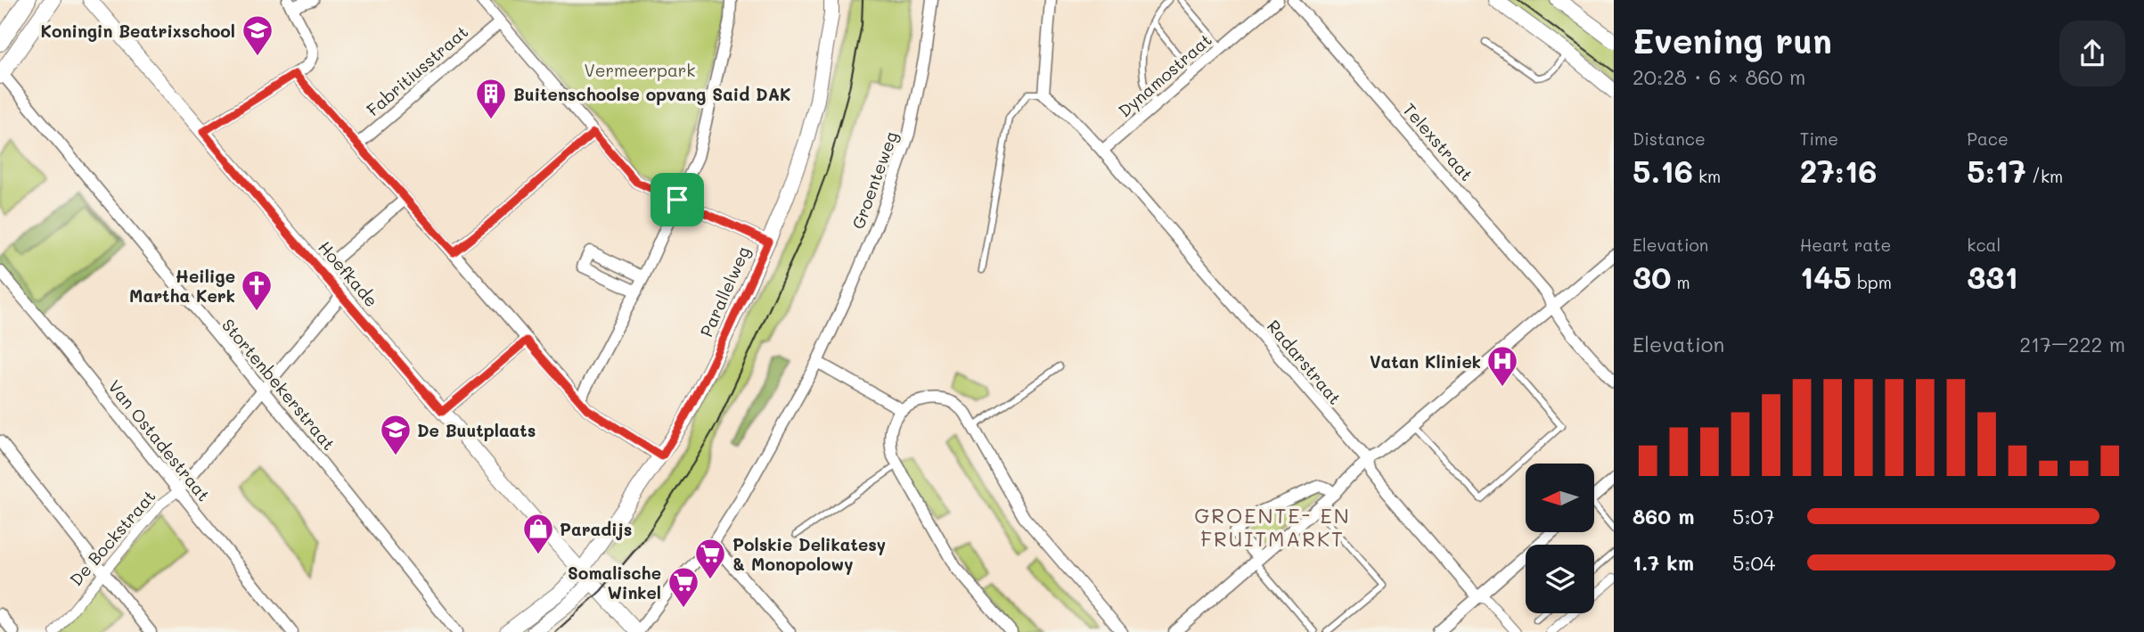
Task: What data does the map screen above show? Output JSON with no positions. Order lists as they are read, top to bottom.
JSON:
{
  "streets": {
    "street": [
      "Fabritiusstraat",
      "Dynamostraat",
      "Telexstraat",
      "Groenteweg",
      "Hoefkade",
      "Parallelweg",
      "Radarstraat",
      "Stortenbekerstraat",
      "Van Ostadestraat",
      "De Bockstraat"
    ]
  },
  "crossings": [
    ["Dynamostraat", "Radarstraat"],
    ["Groenteweg", "Hoefkade"],
    ["Hoefkade", "Parallelweg"],
    ["Hoefkade", "De Bockstraat"],
    ["Stortenbekerstraat", "De Bockstraat"],
    ["Van Ostadestraat", "De Bockstraat"]
  ],
  "districts": ["GROENTE- EN FRUITMARKT"],
  "parks": ["Vermeerpark"],
  "places": {
    "school or university": ["Koningin Beatrixschool", "De Buutplaats"],
    "building": ["Buitenschoolse opvang Said DAK"],
    "church": ["Heilige Martha Kerk"],
    "hospital": ["Vatan Kliniek"],
    "shop": ["Paradijs"],
    "supermarket": ["Polskie Delikatesy & Monopolowy", "Somalische Winkel"]
  },
  "north": "left",
  "page": {
    "heading": ["Evening run", "20:28 · 6 × 860 m"],
    "stats": [
      ["Distance", "5.16 km"],
      ["Time", "27:16"],
      ["Pace", "5:17 /km"],
      ["Elevation", "30 m"],
      ["Heart rate", "145 bpm"],
      ["kcal", "331"]
    ],
    "chart": ["Elevation", "217–222 m"],
    "list": [
      {
        "name": "860 m",
        "note": "5:07"
      },
      {
        "name": "1.7 km",
        "note": "5:04"
      }
    ]
  }
}
